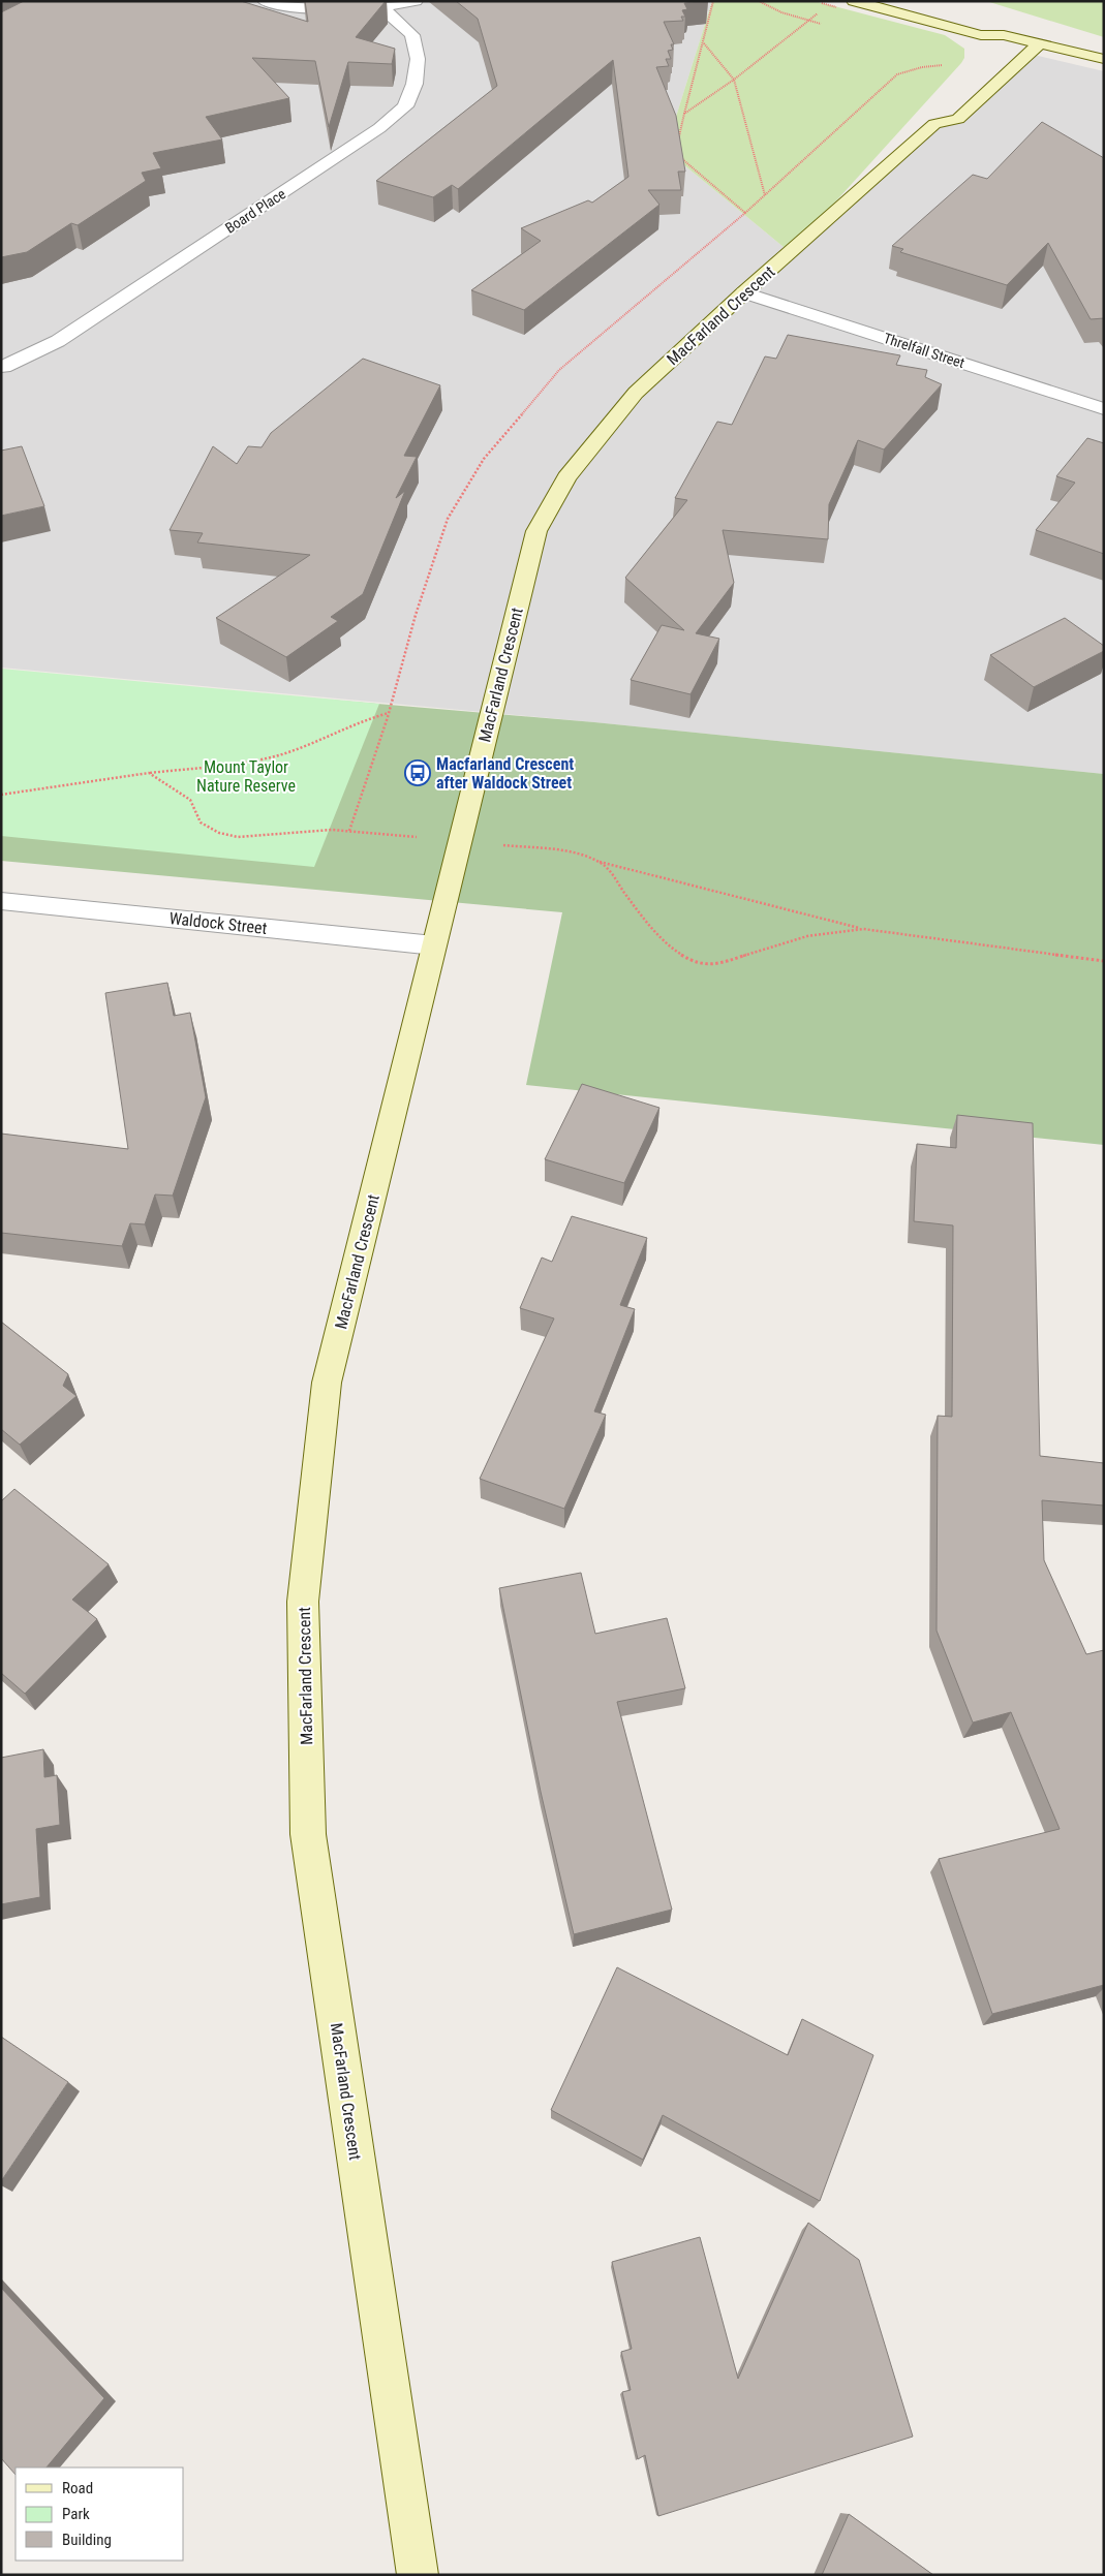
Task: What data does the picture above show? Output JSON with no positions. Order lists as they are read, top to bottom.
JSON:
{
  "streets": {
    "street": [
      "Board Place",
      "MacFarland Crescent",
      "Threlfall Street",
      "Waldock Street"
    ]
  },
  "crossings": [
    ["MacFarland Crescent", "Threlfall Street"],
    ["MacFarland Crescent", "Waldock Street"]
  ],
  "parks": ["Mount Taylor Nature Reserve"],
  "places": {
    "bus stop": ["Macfarland Crescent after Waldock Street"]
  },
  "legend": ["Road", "Park", "Building"]
}
